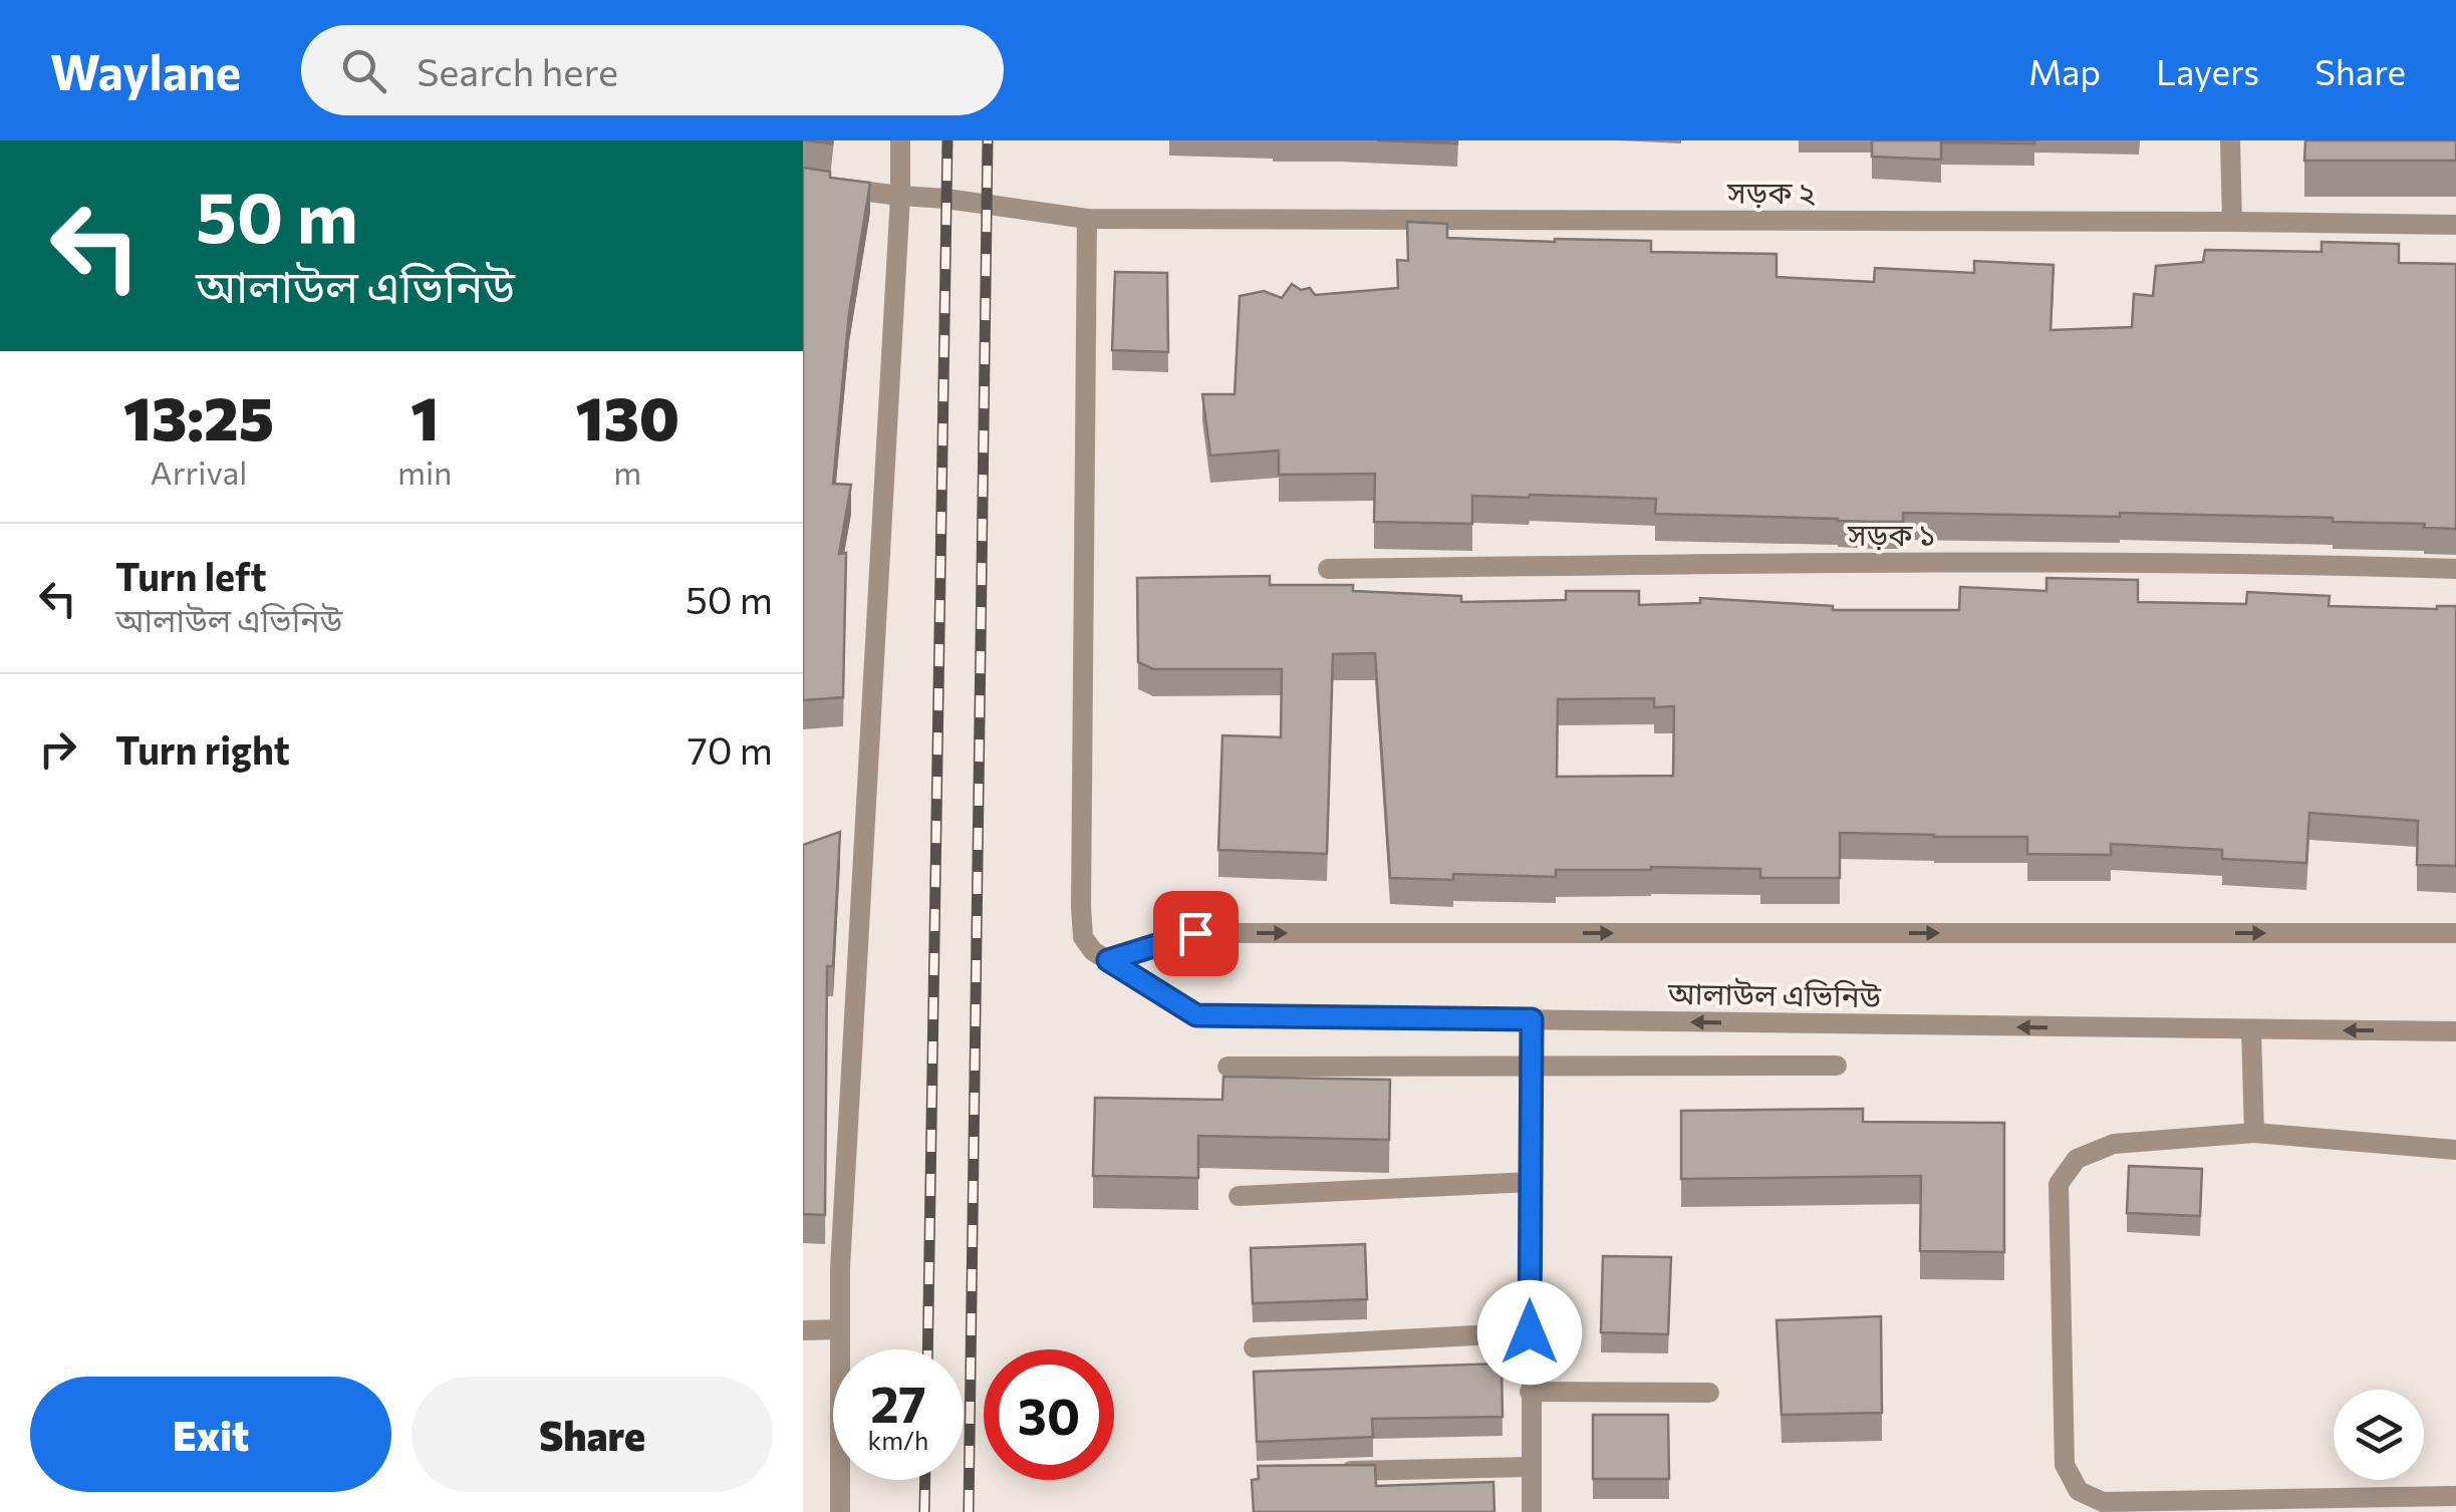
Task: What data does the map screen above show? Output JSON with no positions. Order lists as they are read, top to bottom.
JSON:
{
  "streets": {
    "street": ["সড়ক ২", "সড়ক ১", "আলাউল এভিনিউ"]
  },
  "page": {
    "header": "Waylane",
    "search": "Search here",
    "nav": ["Map", "Layers", "Share"],
    "turn": ["50 m", "আলাউল এভিনিউ"],
    "eta": [
      "13:25",
      "Arrival",
      "1",
      "min",
      "130",
      "m"
    ],
    "list": [
      {
        "name": "Turn left",
        "note": "আলাউল এভিনিউ",
        "value": "50 m"
      },
      {
        "name": "Turn right",
        "value": "70 m"
      }
    ],
    "speed": "27 km/h",
    "limit": "30",
    "buttons": ["Exit", "Share"]
  }
}
